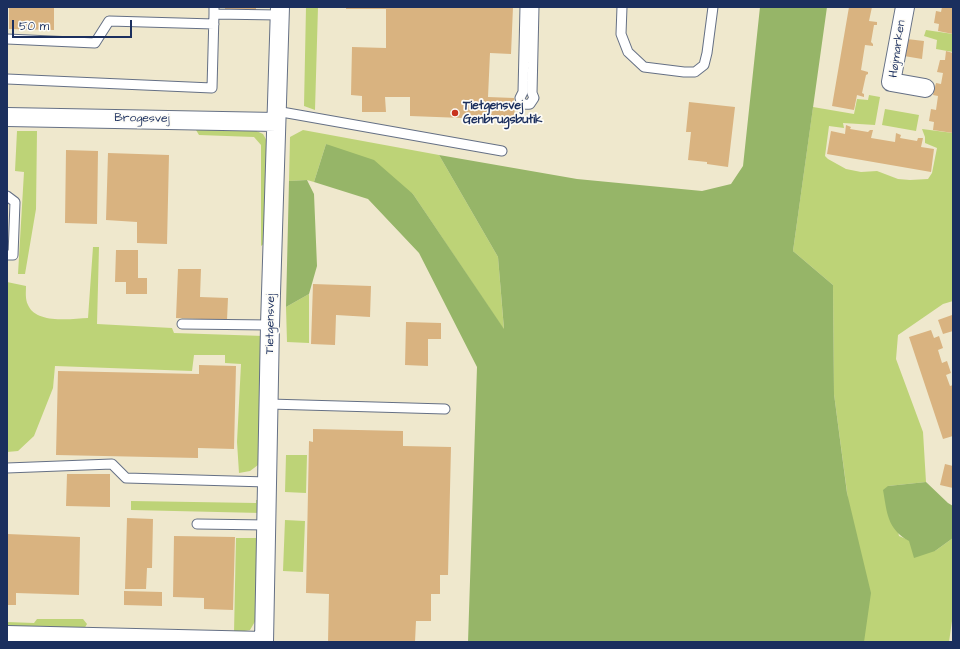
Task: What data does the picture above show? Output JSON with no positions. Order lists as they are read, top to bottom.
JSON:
{
  "streets": {
    "street": ["Højmarken", "Brogesvej", "Tietgensvej"]
  },
  "crossings": [
    ["Brogesvej", "Tietgensvej"]
  ],
  "places": ["Tietgensvej Genbrugsbutik"],
  "scale_bar": "50 m"
}
